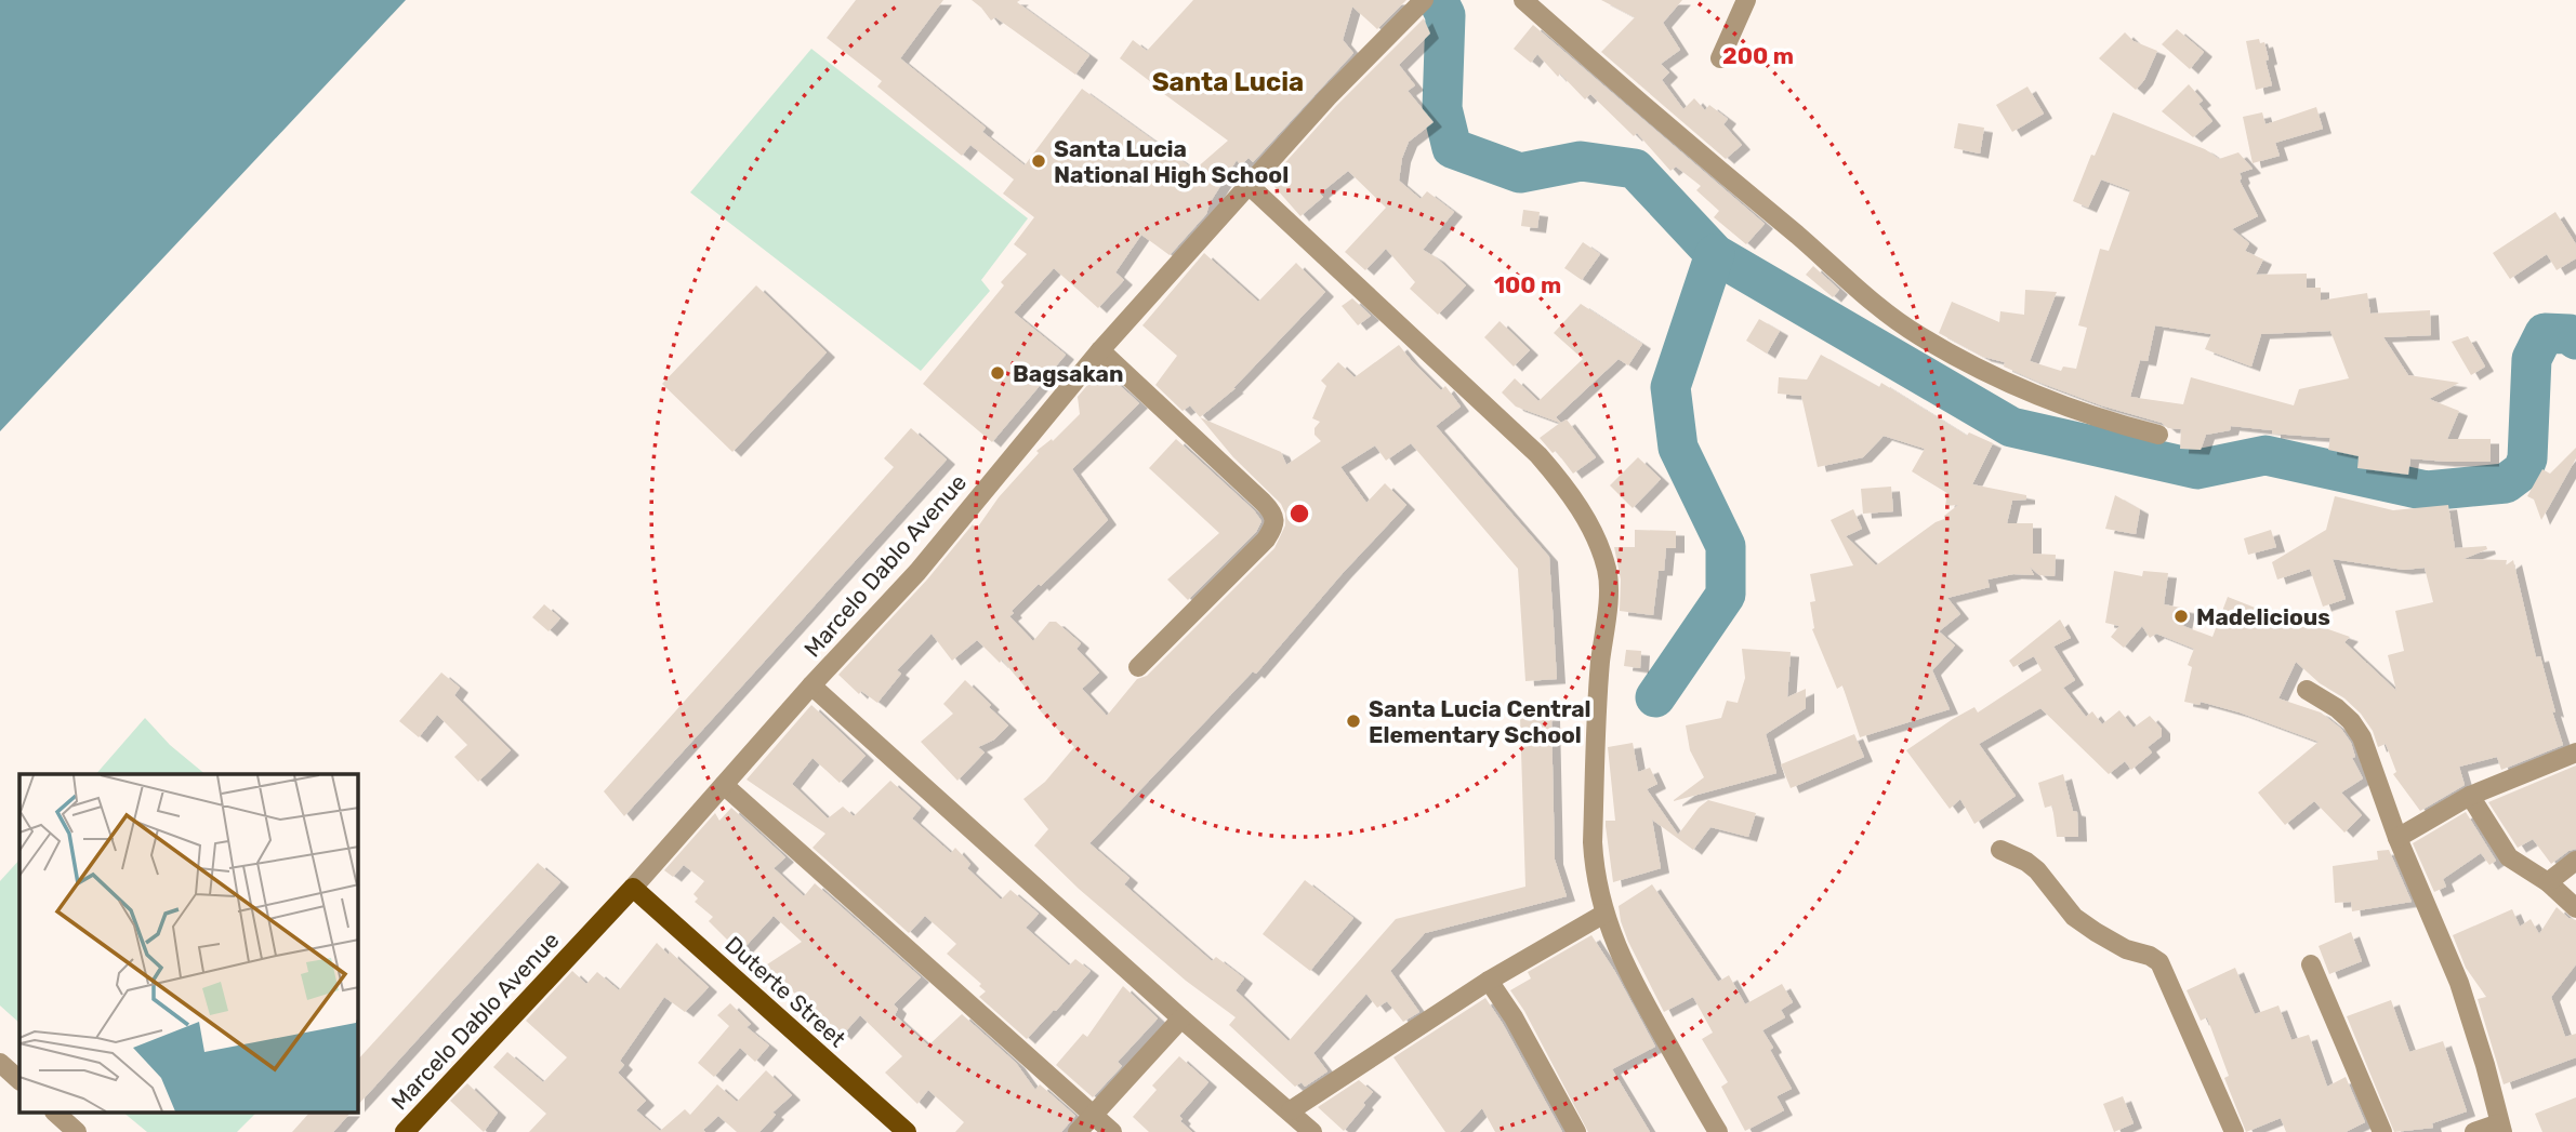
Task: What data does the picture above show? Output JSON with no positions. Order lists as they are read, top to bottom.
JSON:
{
  "streets": {
    "main road": ["Marcelo Dablo Avenue", "Duterte Street"]
  },
  "crossings": [
    ["Marcelo Dablo Avenue", "Duterte Street"]
  ],
  "districts": ["Santa Lucia"],
  "places": [
    "Santa Lucia National High School",
    "Bagsakan",
    "Madelicious",
    "Santa Lucia Central Elementary School"
  ],
  "rings": ["200 m", "100 m"]
}
